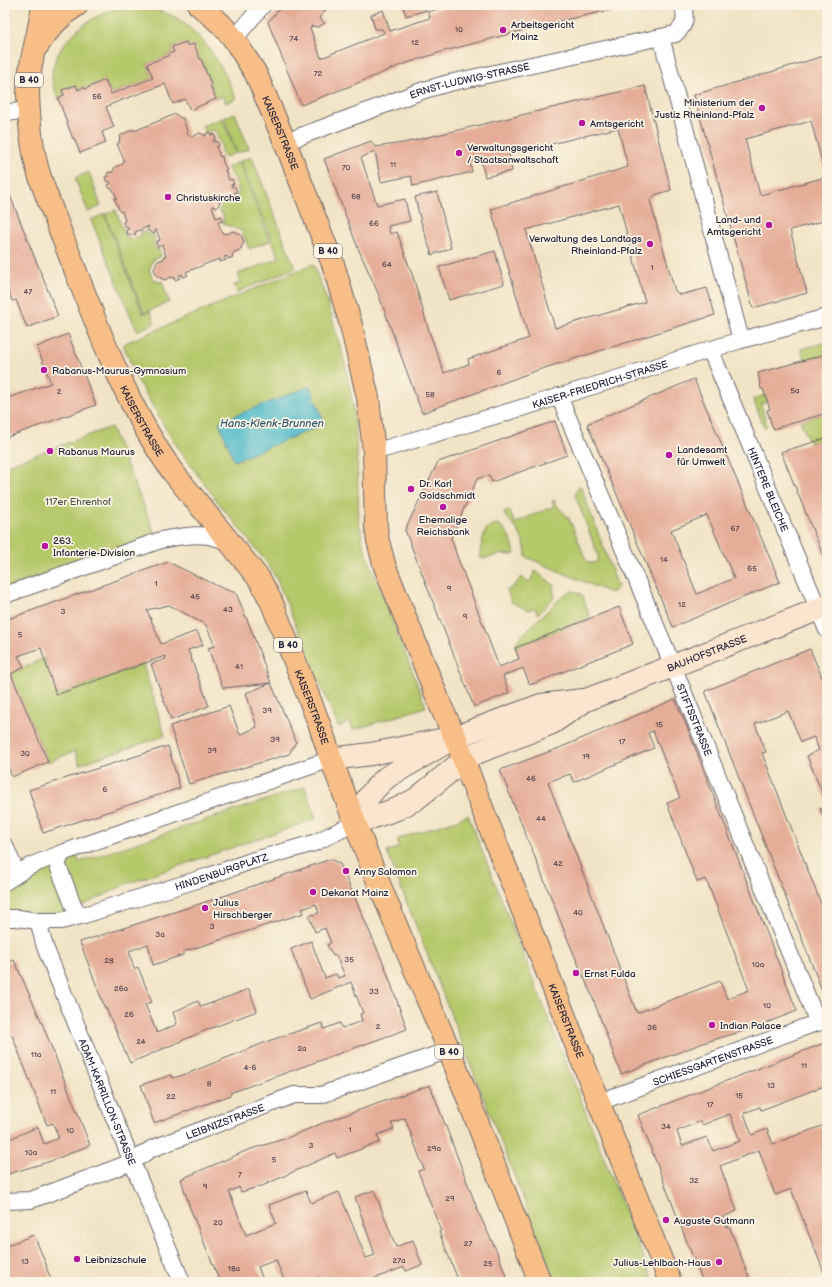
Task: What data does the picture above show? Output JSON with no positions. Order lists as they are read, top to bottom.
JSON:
{
  "streets": {
    "main road": ["B 40", "KAISERSTRASSE"],
    "street": [
      "ERNST-LUDWIG-STRASSE",
      "KAISER-FRIEDRICH-STRASSE",
      "HINTERE BLEICHE",
      "BAUHOFSTRASSE",
      "STIFTSSTRASSE",
      "HINDENBURGPLATZ",
      "SCHIESSGARTENSTRASSE",
      "ADAM-KARRILLON-STRASSE",
      "LEIBNIZSTRASSE"
    ]
  },
  "crossings": [
    ["ERNST-LUDWIG-STRASSE", "KAISERSTRASSE"],
    ["KAISERSTRASSE", "KAISER-FRIEDRICH-STRASSE"],
    ["KAISERSTRASSE", "BAUHOFSTRASSE"],
    ["KAISERSTRASSE", "HINDENBURGPLATZ"],
    ["KAISERSTRASSE", "SCHIESSGARTENSTRASSE"],
    ["KAISERSTRASSE", "LEIBNIZSTRASSE"],
    ["KAISER-FRIEDRICH-STRASSE", "HINTERE BLEICHE"],
    ["KAISER-FRIEDRICH-STRASSE", "STIFTSSTRASSE"],
    ["HINTERE BLEICHE", "BAUHOFSTRASSE"],
    ["BAUHOFSTRASSE", "STIFTSSTRASSE"],
    ["STIFTSSTRASSE", "SCHIESSGARTENSTRASSE"],
    ["HINDENBURGPLATZ", "ADAM-KARRILLON-STRASSE"],
    ["ADAM-KARRILLON-STRASSE", "LEIBNIZSTRASSE"]
  ],
  "water": ["Hans-Klenk-Brunnen"],
  "parks": ["117er Ehrenhof"],
  "places": [
    "Arbeitsgericht Mainz",
    "Ministerium der Justiz Rheinland-Pfalz",
    "Amtsgericht",
    "Verwaltungsgericht / Staatsanwaltschaft",
    "Christuskirche",
    "Land- und Amtsgericht",
    "Verwaltung des Landtags Rheinland-Pfalz",
    "Rabanus-Maurus-Gymnasium",
    "Rabanus Maurus",
    "Landesamt für Umwelt",
    "Dr. Karl Goldschmidt",
    "Ehemalige Reichsbank",
    "263. Infanterie-Division",
    "Anny Salomon",
    "Dekanat Mainz",
    "Julius Hirschberger",
    "Ernst Fulda",
    "Indian Palace",
    "Auguste Gutmann",
    "Leibnizschule",
    "Julius-Lehlbach-Haus"
  ],
  "house_numbers": [
    "10",
    "74",
    "12",
    "72",
    "56",
    "11",
    "70",
    "68",
    "66",
    "64",
    "1",
    "47",
    "6",
    "5a",
    "2",
    "58",
    "67",
    "14",
    "65",
    "1",
    "9",
    "45",
    "12",
    "43",
    "3",
    "9",
    "5",
    "41",
    "39",
    "15",
    "39",
    "17",
    "39",
    "30",
    "19",
    "46",
    "6",
    "44",
    "42",
    "40",
    "3",
    "3a",
    "35",
    "28",
    "10a",
    "26a",
    "33",
    "10",
    "26",
    "2",
    "36",
    "24",
    "2a",
    "11a",
    "11",
    "4-6",
    "8",
    "13",
    "11",
    "15",
    "22",
    "17",
    "34",
    "1",
    "10",
    "3",
    "29a",
    "10a",
    "5",
    "7",
    "32",
    "9",
    "29",
    "20",
    "27",
    "27a",
    "13",
    "25",
    "18a"
  ]
}
